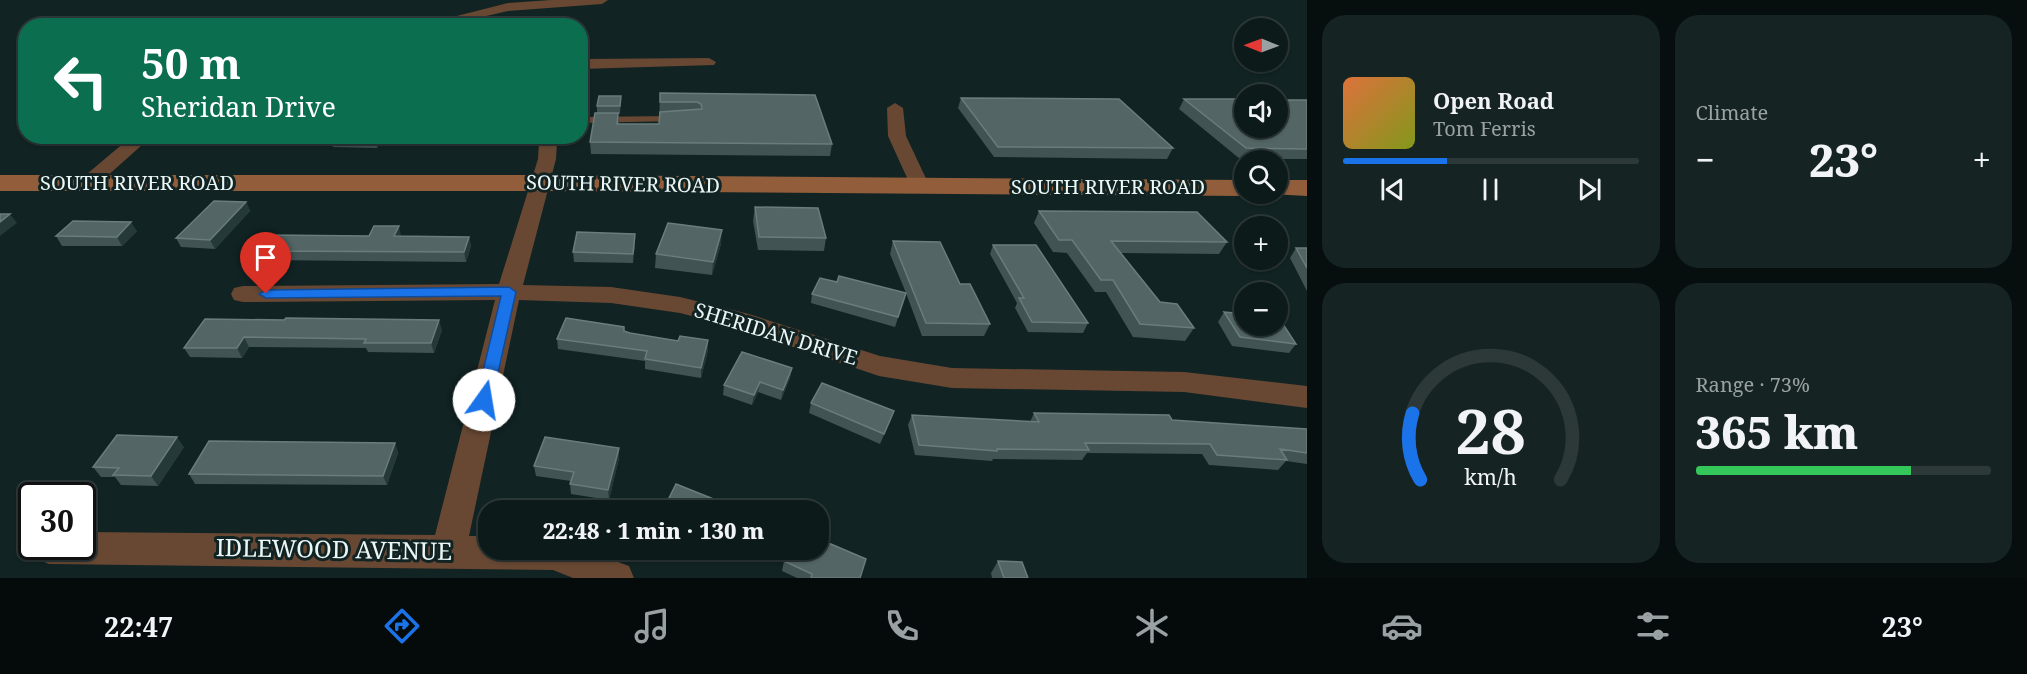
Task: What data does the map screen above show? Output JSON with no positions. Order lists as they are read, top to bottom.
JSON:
{
  "streets": {
    "street": ["SOUTH RIVER ROAD", "SHERIDAN DRIVE", "IDLEWOOD AVENUE"]
  },
  "north": "left",
  "page": {
    "tile": [
      "Climate",
      ["Range · 73%", "365 km"]
    ],
    "map_buttons": ["+", "−"],
    "turn": ["50 m", "Sheridan Drive"],
    "song": ["Open Road", "Tom Ferris"],
    "heat": ["−", "23°", "+"],
    "limit": "30",
    "trip": "22:48 · 1 min · 130 m",
    "tabs": ["22:47", "23°"],
    "gauge": ["28", "km/h"]
  }
}
